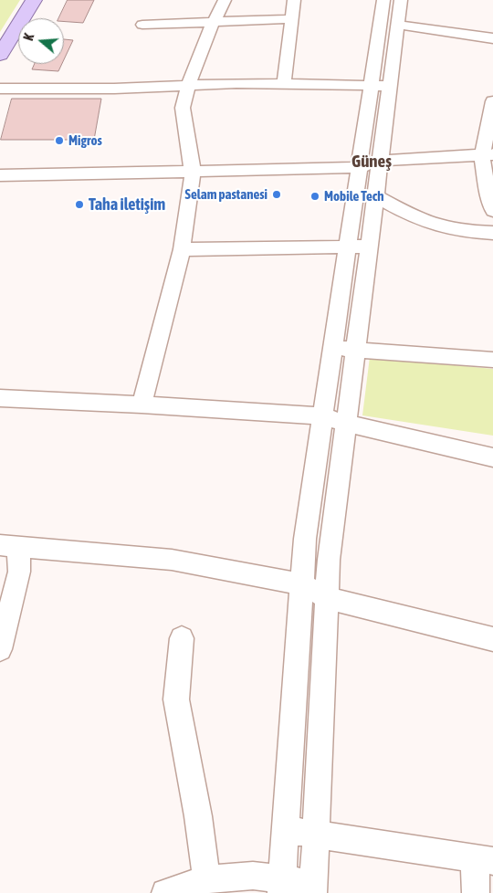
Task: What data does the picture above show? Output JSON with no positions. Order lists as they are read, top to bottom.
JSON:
{
  "districts": ["Güneş"],
  "places": [
    "Migros",
    "Selam pastanesi",
    "Mobile Tech",
    "Taha iletişim"
  ],
  "north": "left"
}
